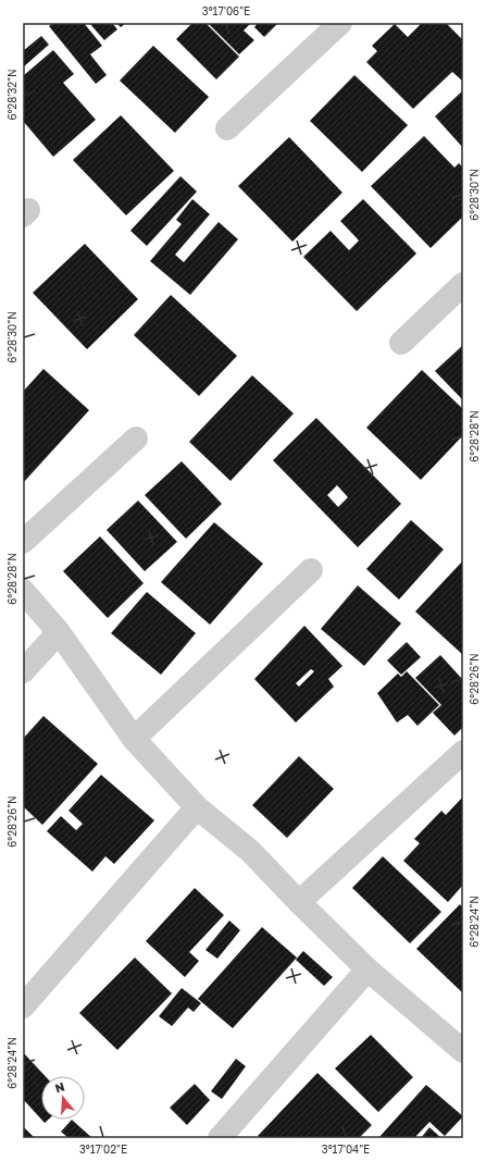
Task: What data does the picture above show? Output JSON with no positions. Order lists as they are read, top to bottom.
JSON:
{
  "north": "top",
  "coordinates": [
    "3°17'06\"E",
    "6°28'32\"N",
    "6°28'30\"N",
    "6°28'28\"N",
    "6°28'26\"N",
    "6°28'24\"N",
    "3°17'02\"E",
    "3°17'04\"E"
  ]
}
